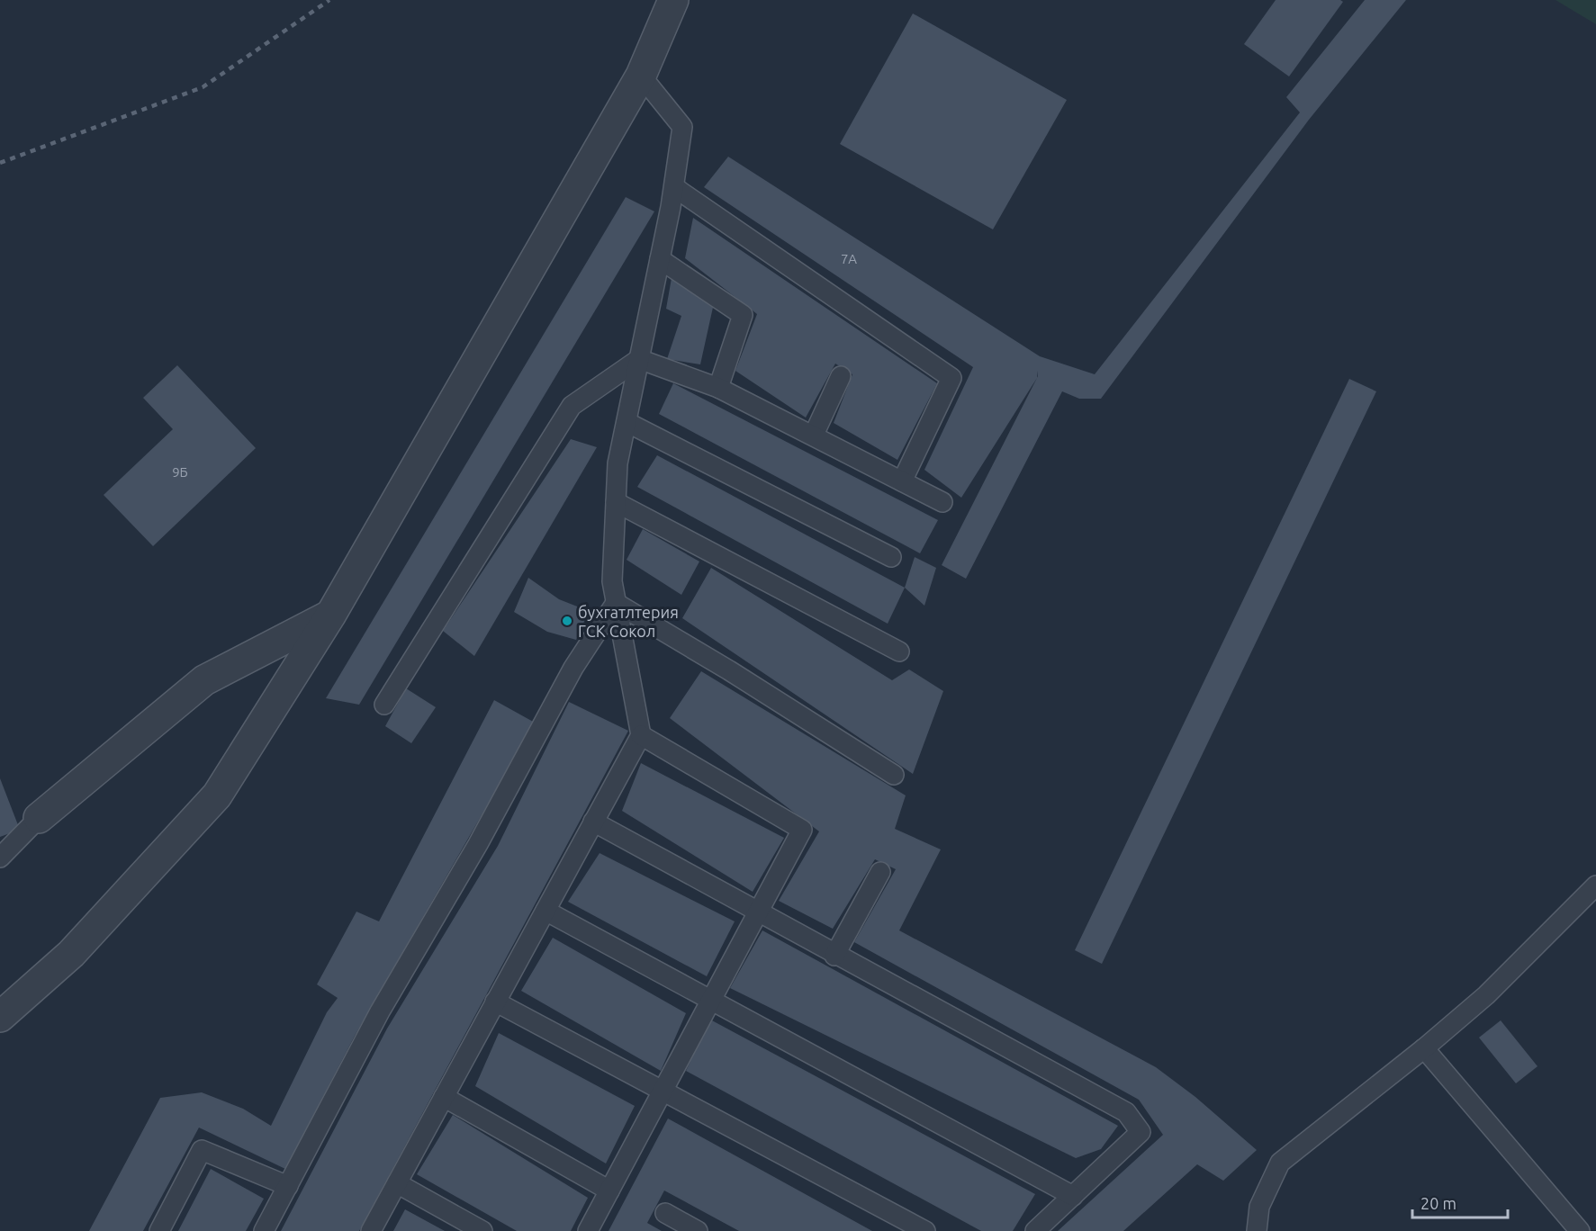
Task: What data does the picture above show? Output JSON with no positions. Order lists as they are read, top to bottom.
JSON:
{
  "places": ["бухгатлтерия ГСК Сокол"],
  "house_numbers": ["7А", "9Б"],
  "scale_bar": "20 m"
}
